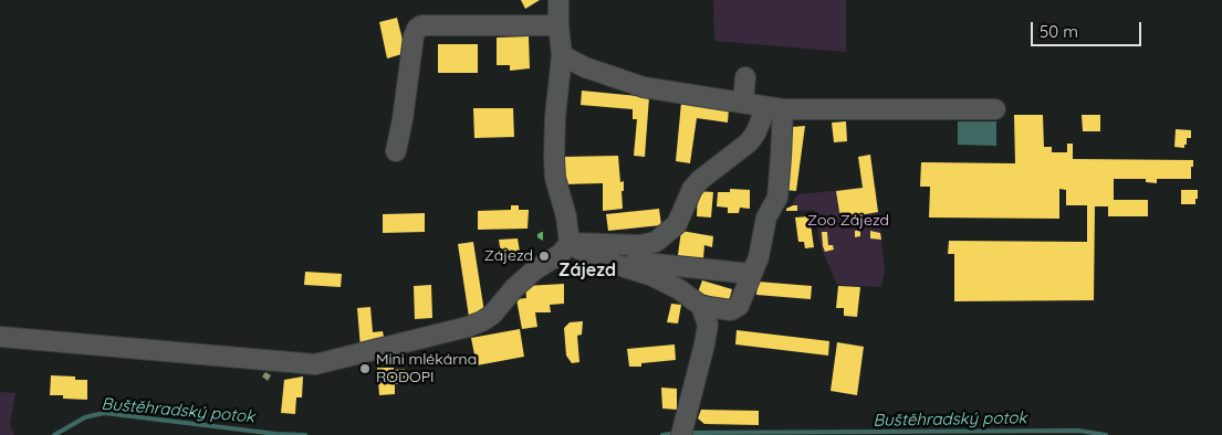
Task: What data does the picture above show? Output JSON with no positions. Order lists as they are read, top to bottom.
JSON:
{
  "districts": ["Zájezd"],
  "water": ["Buštěhradský potok"],
  "parks": ["Zoo Zájezd"],
  "places": ["Zájezd", "Mini mlékárna RODOPI"],
  "scale_bar": "50 m"
}
